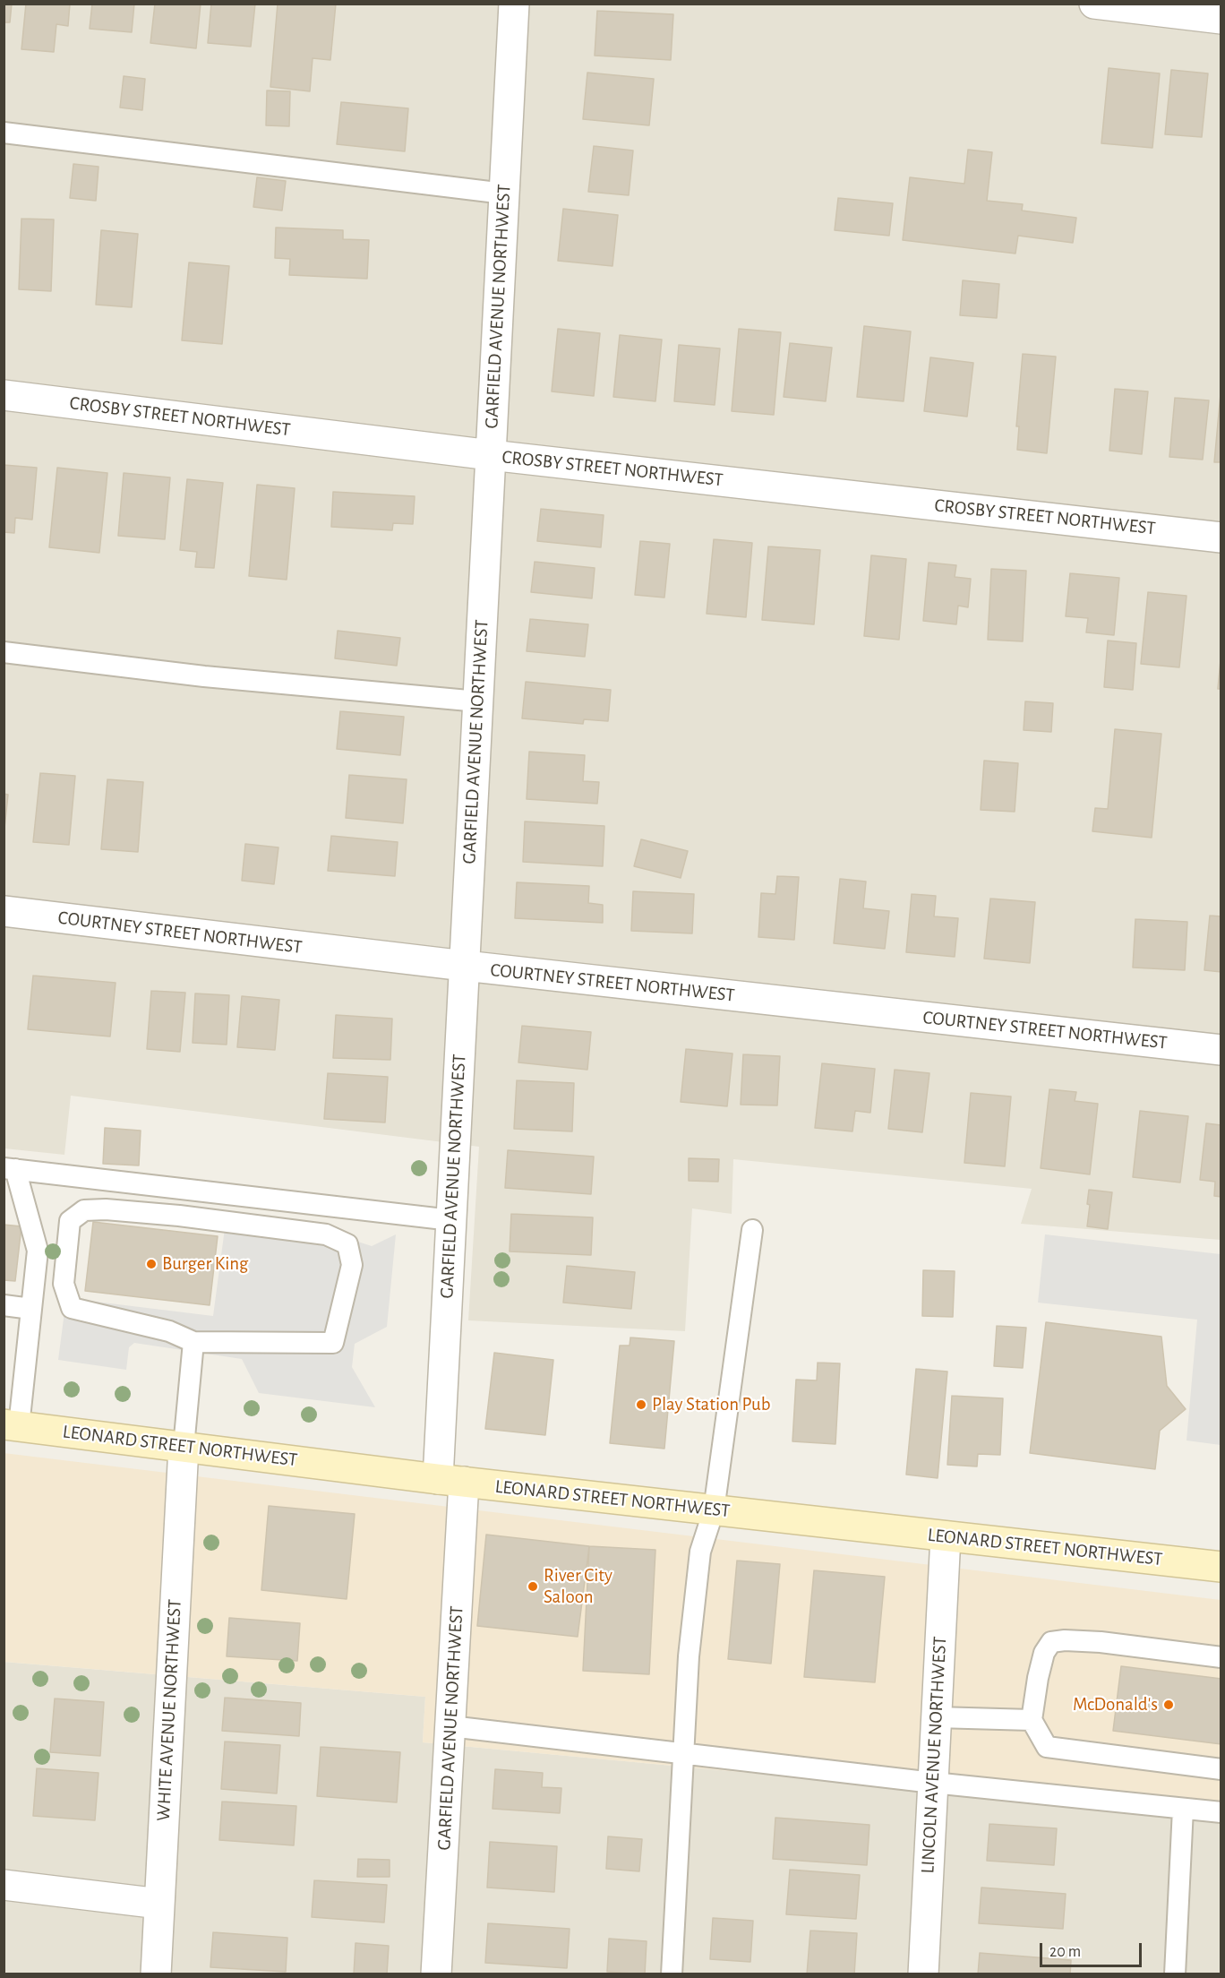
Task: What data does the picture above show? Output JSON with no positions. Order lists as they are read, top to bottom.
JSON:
{
  "streets": {
    "main road": ["LEONARD STREET NORTHWEST"],
    "street": [
      "GARFIELD AVENUE NORTHWEST",
      "CROSBY STREET NORTHWEST",
      "COURTNEY STREET NORTHWEST",
      "WHITE AVENUE NORTHWEST",
      "LINCOLN AVENUE NORTHWEST"
    ]
  },
  "crossings": [
    ["GARFIELD AVENUE NORTHWEST", "CROSBY STREET NORTHWEST"],
    ["GARFIELD AVENUE NORTHWEST", "COURTNEY STREET NORTHWEST"],
    ["GARFIELD AVENUE NORTHWEST", "LEONARD STREET NORTHWEST"],
    ["LEONARD STREET NORTHWEST", "WHITE AVENUE NORTHWEST"],
    ["LEONARD STREET NORTHWEST", "LINCOLN AVENUE NORTHWEST"]
  ],
  "places": [
    "Burger King",
    "Play Station Pub",
    "River City Saloon",
    "McDonald's"
  ],
  "scale_bar": "20 m"
}
